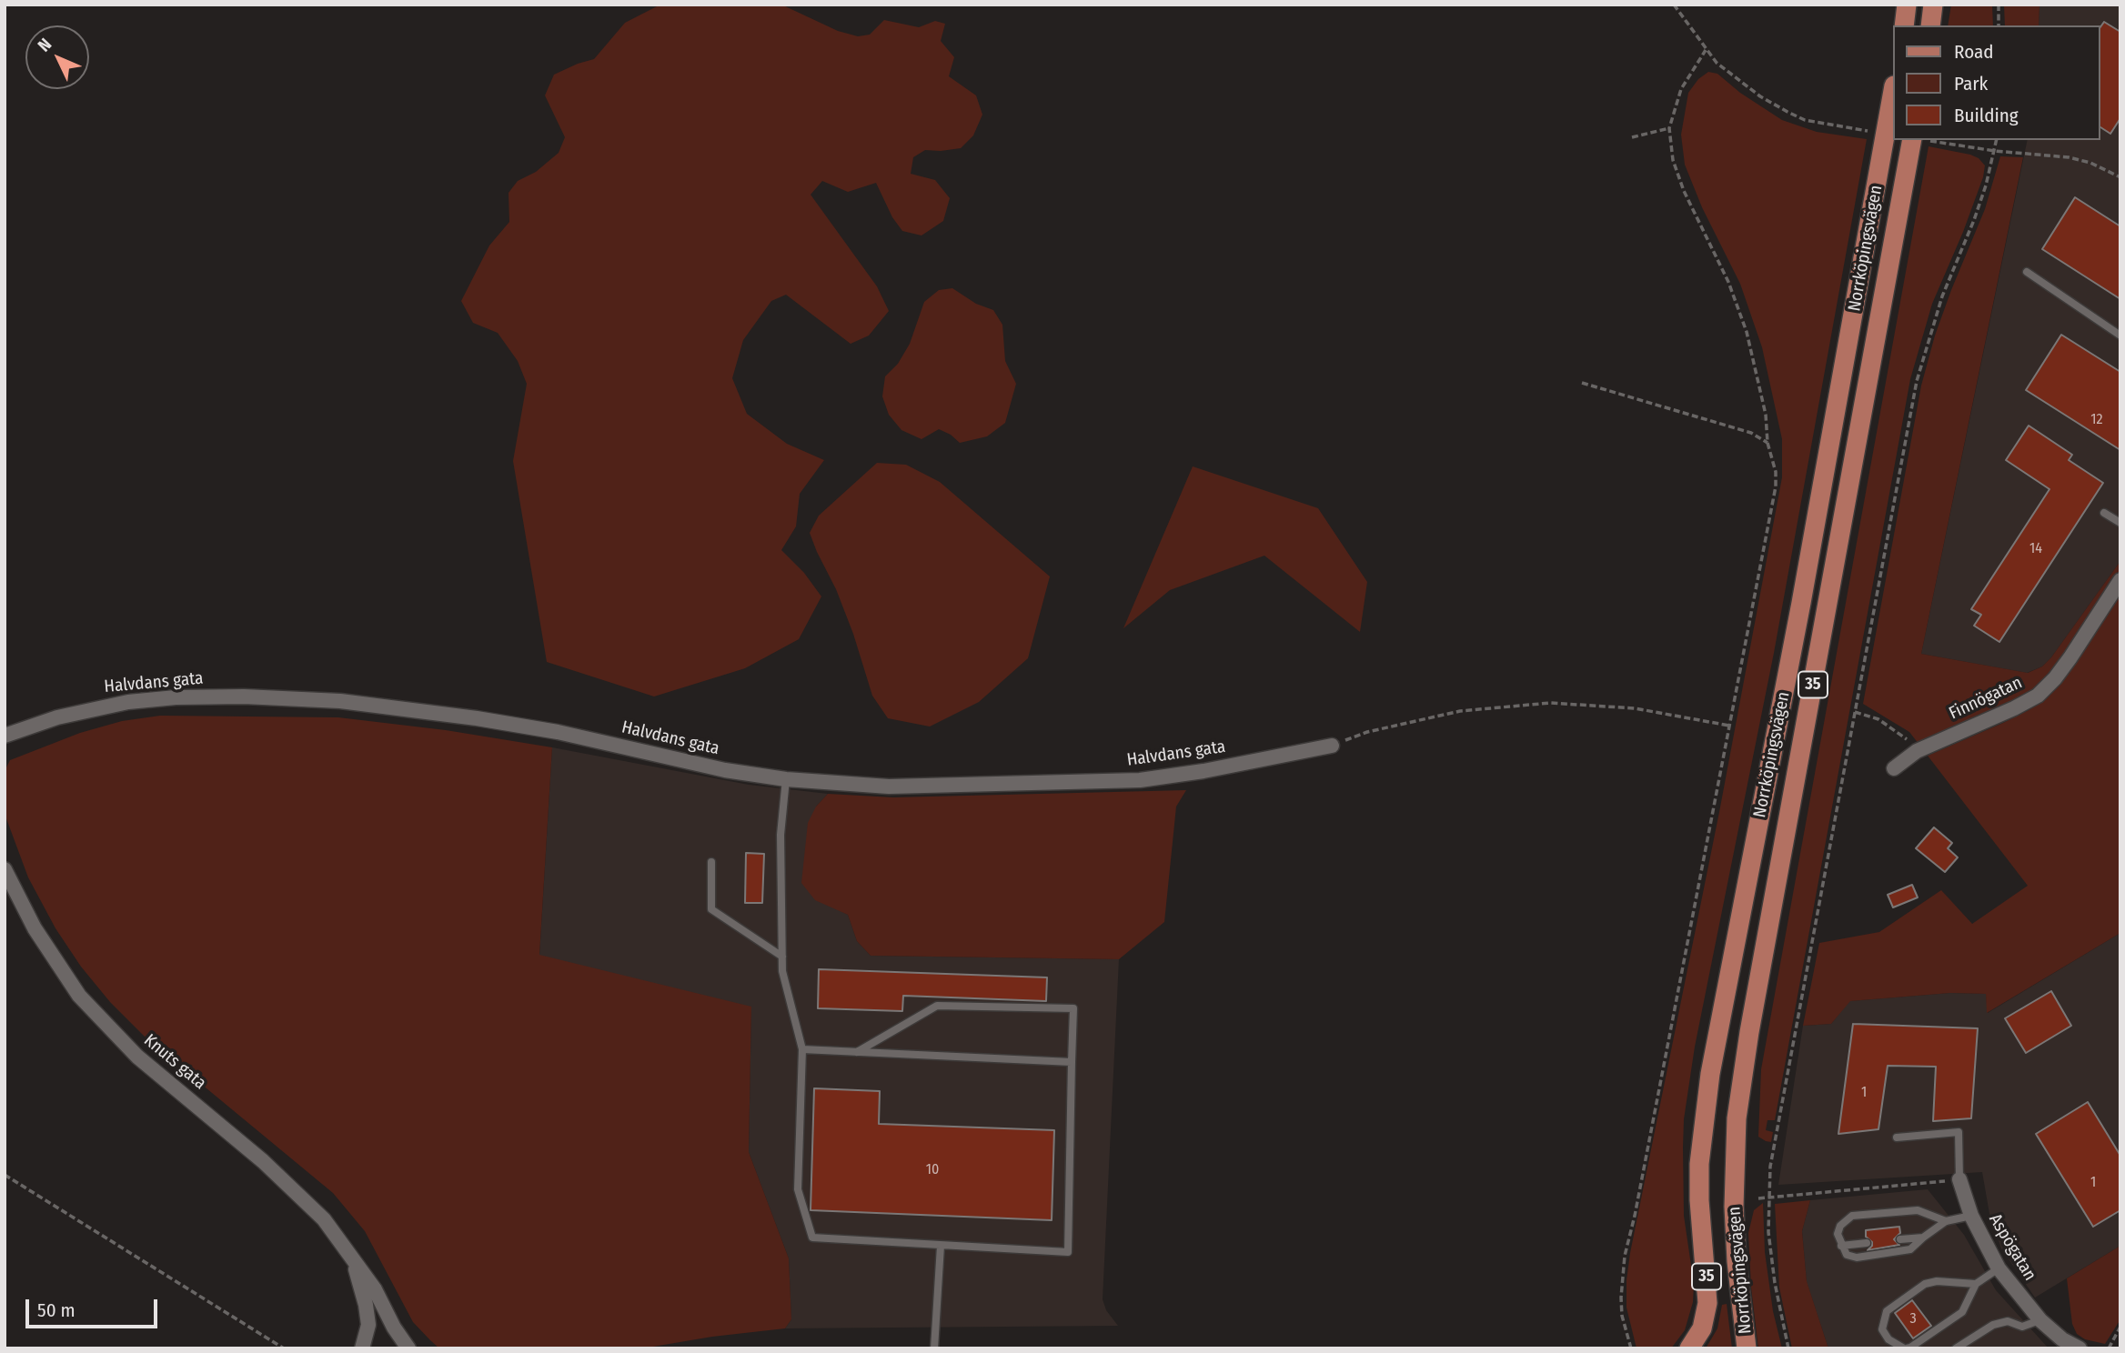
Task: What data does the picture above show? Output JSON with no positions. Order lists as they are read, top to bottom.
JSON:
{
  "streets": {
    "main road": ["Norrköpingsvägen", "35"],
    "street": [
      "Halvdans gata",
      "Finnögatan",
      "Knuts gata",
      "Aspögatan"
    ]
  },
  "house_numbers": [
    "12",
    "14",
    "1",
    "10",
    "1",
    "3"
  ],
  "legend": ["Road", "Park", "Building"],
  "scale_bar": "50 m",
  "north": "top left"
}
